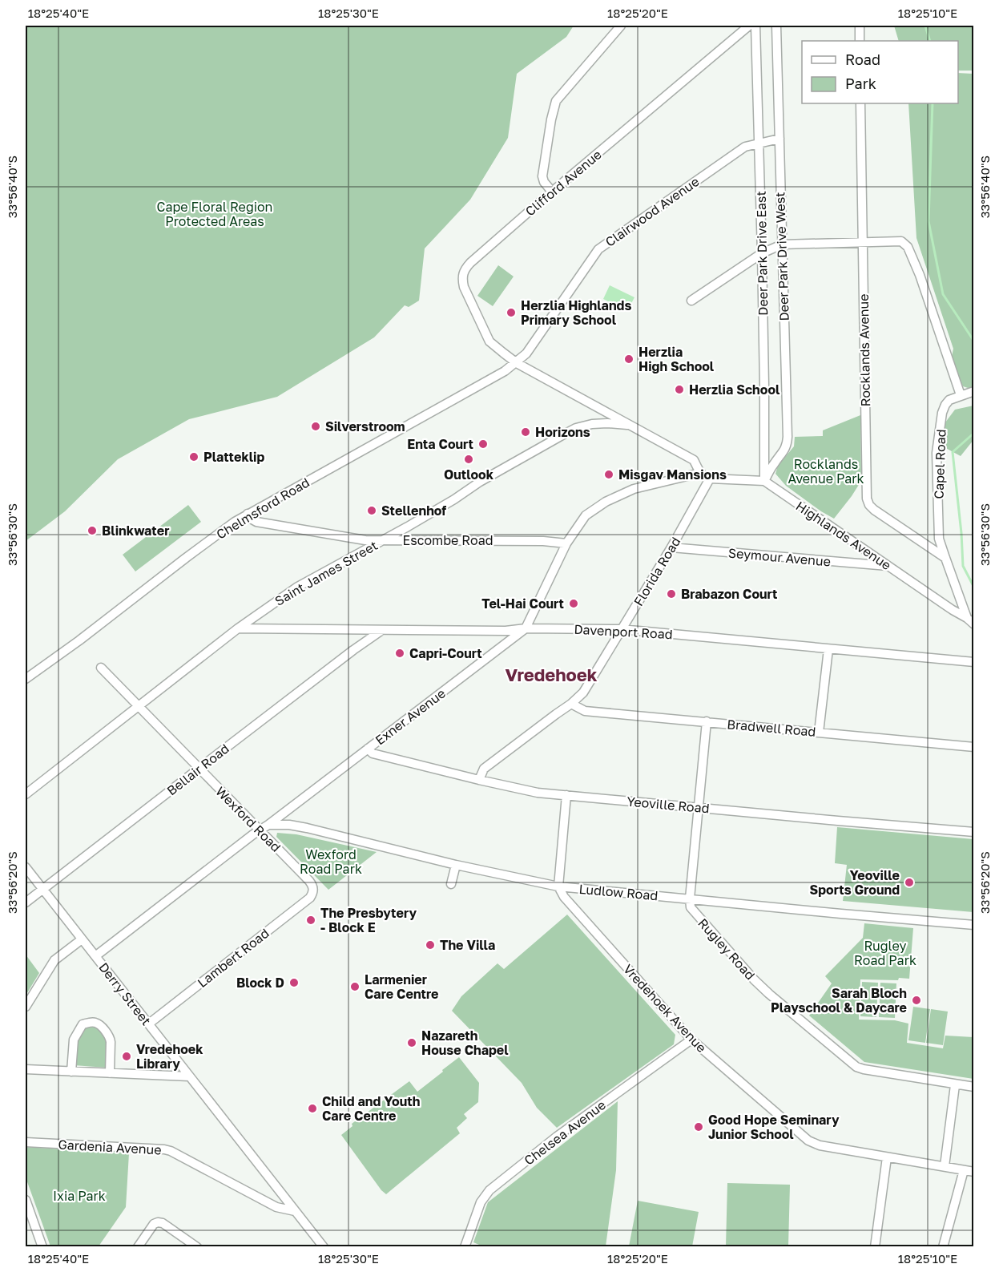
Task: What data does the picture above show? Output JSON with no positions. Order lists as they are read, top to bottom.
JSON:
{
  "streets": {
    "street": [
      "Clifford Avenue",
      "Clairwood Avenue",
      "Deer Park Drive East",
      "Deer Park Drive West",
      "Rocklands Avenue",
      "Capel Road",
      "Chelmsford Road",
      "Highlands Avenue",
      "Escombe Road",
      "Seymour Avenue",
      "Florida Road",
      "Saint James Street",
      "Davenport Road",
      "Exner Avenue",
      "Bradwell Road",
      "Bellair Road",
      "Yeoville Road",
      "Wexford Road",
      "Ludlow Road",
      "Rugley Road",
      "Lambert Road",
      "Derry Street",
      "Vredehoek Avenue",
      "Chelsea Avenue",
      "Gardenia Avenue"
    ]
  },
  "crossings": [
    ["Clifford Avenue", "Clairwood Avenue"],
    ["Clifford Avenue", "Chelmsford Road"],
    ["Clairwood Avenue", "Deer Park Drive East"],
    ["Clairwood Avenue", "Deer Park Drive West"],
    ["Clairwood Avenue", "Chelmsford Road"],
    ["Deer Park Drive East", "Highlands Avenue"],
    ["Rocklands Avenue", "Capel Road"],
    ["Capel Road", "Highlands Avenue"],
    ["Chelmsford Road", "Escombe Road"],
    ["Highlands Avenue", "Seymour Avenue"],
    ["Escombe Road", "Saint James Street"],
    ["Escombe Road", "Exner Avenue"],
    ["Seymour Avenue", "Florida Road"],
    ["Florida Road", "Davenport Road"],
    ["Florida Road", "Bradwell Road"],
    ["Florida Road", "Yeoville Road"],
    ["Saint James Street", "Davenport Road"],
    ["Saint James Street", "Wexford Road"],
    ["Davenport Road", "Exner Avenue"],
    ["Davenport Road", "Bellair Road"],
    ["Exner Avenue", "Yeoville Road"],
    ["Exner Avenue", "Wexford Road"],
    ["Exner Avenue", "Ludlow Road"],
    ["Exner Avenue", "Derry Street"],
    ["Bellair Road", "Wexford Road"],
    ["Bellair Road", "Derry Street"],
    ["Wexford Road", "Lambert Road"],
    ["Ludlow Road", "Rugley Road"],
    ["Ludlow Road", "Vredehoek Avenue"],
    ["Lambert Road", "Derry Street"],
    ["Derry Street", "Gardenia Avenue"],
    ["Vredehoek Avenue", "Chelsea Avenue"]
  ],
  "districts": ["Vredehoek"],
  "parks": [
    "Cape Floral Region Protected Areas",
    "Rocklands Avenue Park",
    "Wexford Road Park",
    "Rugley Road Park",
    "Ixia Park"
  ],
  "places": [
    "Herzlia Highlands Primary School",
    "Herzlia High School",
    "Herzlia School",
    "Silverstroom",
    "Horizons",
    "Enta Court",
    "Platteklip",
    "Outlook",
    "Misgav Mansions",
    "Stellenhof",
    "Blinkwater",
    "Brabazon Court",
    "Tel-Hai Court",
    "Capri-Court",
    "Yeoville Sports Ground",
    "The Presbytery - Block E",
    "The Villa",
    "Block D",
    "Larmenier Care Centre",
    "Sarah Bloch Playschool & Daycare",
    "Nazareth House Chapel",
    "Vredehoek Library",
    "Child and Youth Care Centre",
    "Good Hope Seminary Junior School"
  ],
  "legend": ["Road", "Park"],
  "coordinates": [
    "18°25'40\"E",
    "18°25'30\"E",
    "18°25'20\"E",
    "18°25'10\"E",
    "33°56'40\"S",
    "33°56'30\"S",
    "33°56'20\"S"
  ]
}
